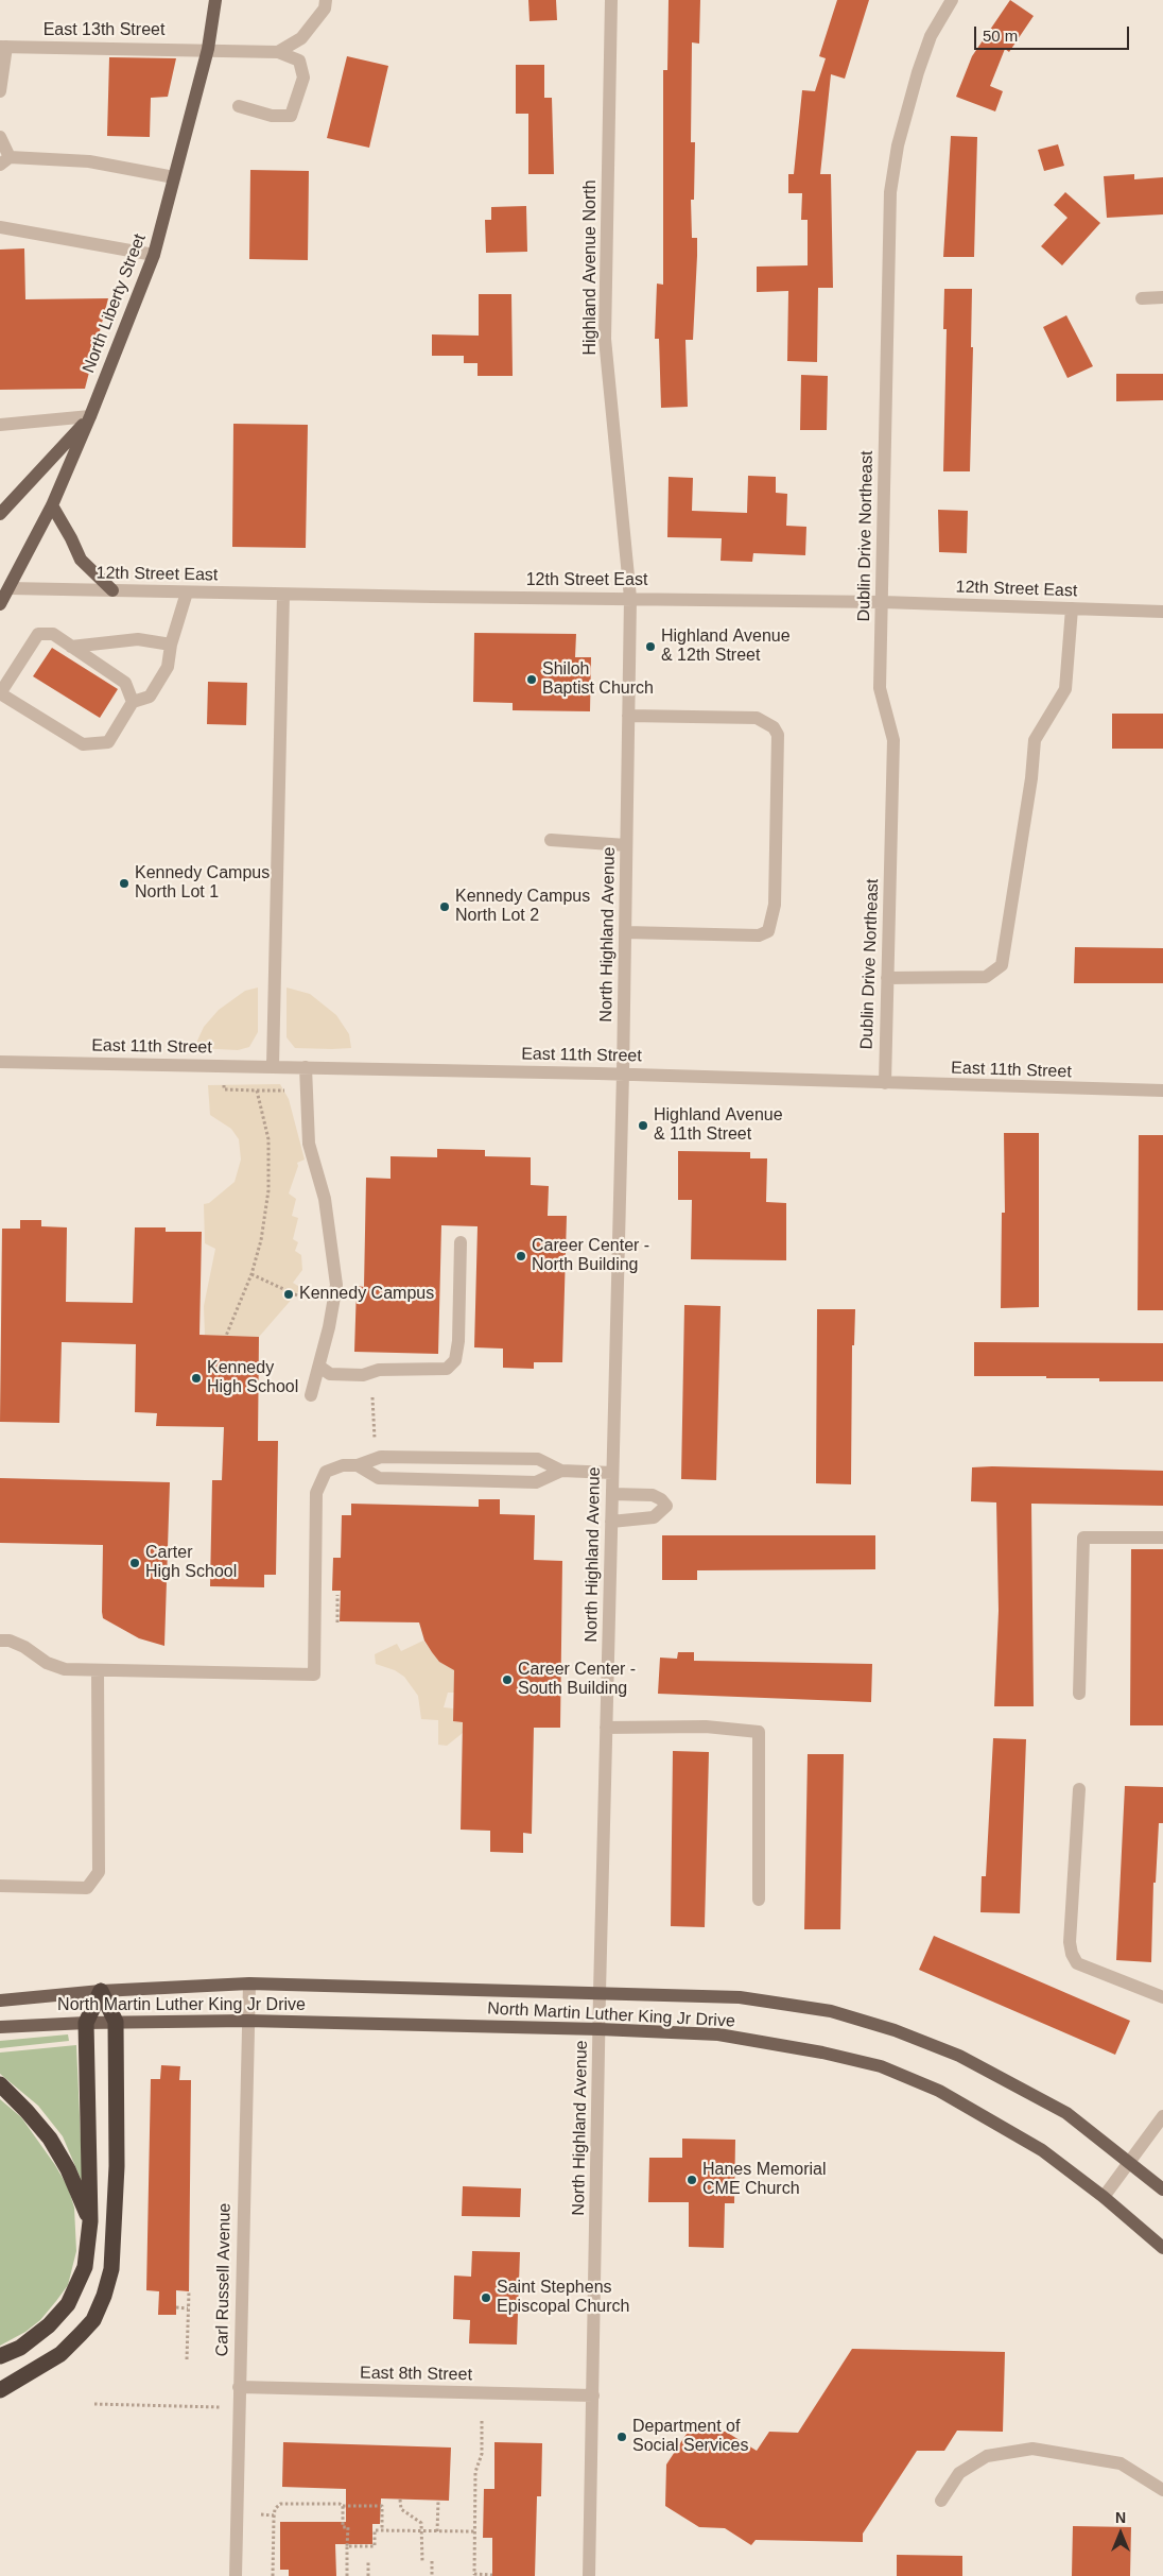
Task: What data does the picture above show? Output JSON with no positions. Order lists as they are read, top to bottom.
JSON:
{
  "streets": {
    "main road": ["North Liberty Street", "North Martin Luther King Jr Drive"],
    "street": [
      "East 13th Street",
      "Highland Avenue North",
      "Dublin Drive Northeast",
      "12th Street East",
      "North Highland Avenue",
      "East 11th Street",
      "Carl Russell Avenue",
      "East 8th Street"
    ]
  },
  "crossings": [
    ["East 13th Street", "North Liberty Street"],
    ["Highland Avenue North", "12th Street East"],
    ["Highland Avenue North", "North Highland Avenue"],
    ["North Liberty Street", "12th Street East"],
    ["Dublin Drive Northeast", "12th Street East"],
    ["Dublin Drive Northeast", "East 11th Street"],
    ["12th Street East", "North Highland Avenue"],
    ["North Highland Avenue", "East 11th Street"],
    ["North Highland Avenue", "North Martin Luther King Jr Drive"],
    ["North Highland Avenue", "East 8th Street"],
    ["North Martin Luther King Jr Drive", "Carl Russell Avenue"],
    ["Carl Russell Avenue", "East 8th Street"]
  ],
  "places": [
    "Highland Avenue & 12th Street",
    "Shiloh Baptist Church",
    "Kennedy Campus North Lot 1",
    "Kennedy Campus North Lot 2",
    "Highland Avenue & 11th Street",
    "Career Center - North Building",
    "Kennedy Campus",
    "Kennedy High School",
    "Carter High School",
    "Career Center - South Building",
    "Hanes Memorial CME Church",
    "Saint Stephens Episcopal Church",
    "Department of Social Services"
  ],
  "scale_bar": "50 m",
  "north": "top"
}
